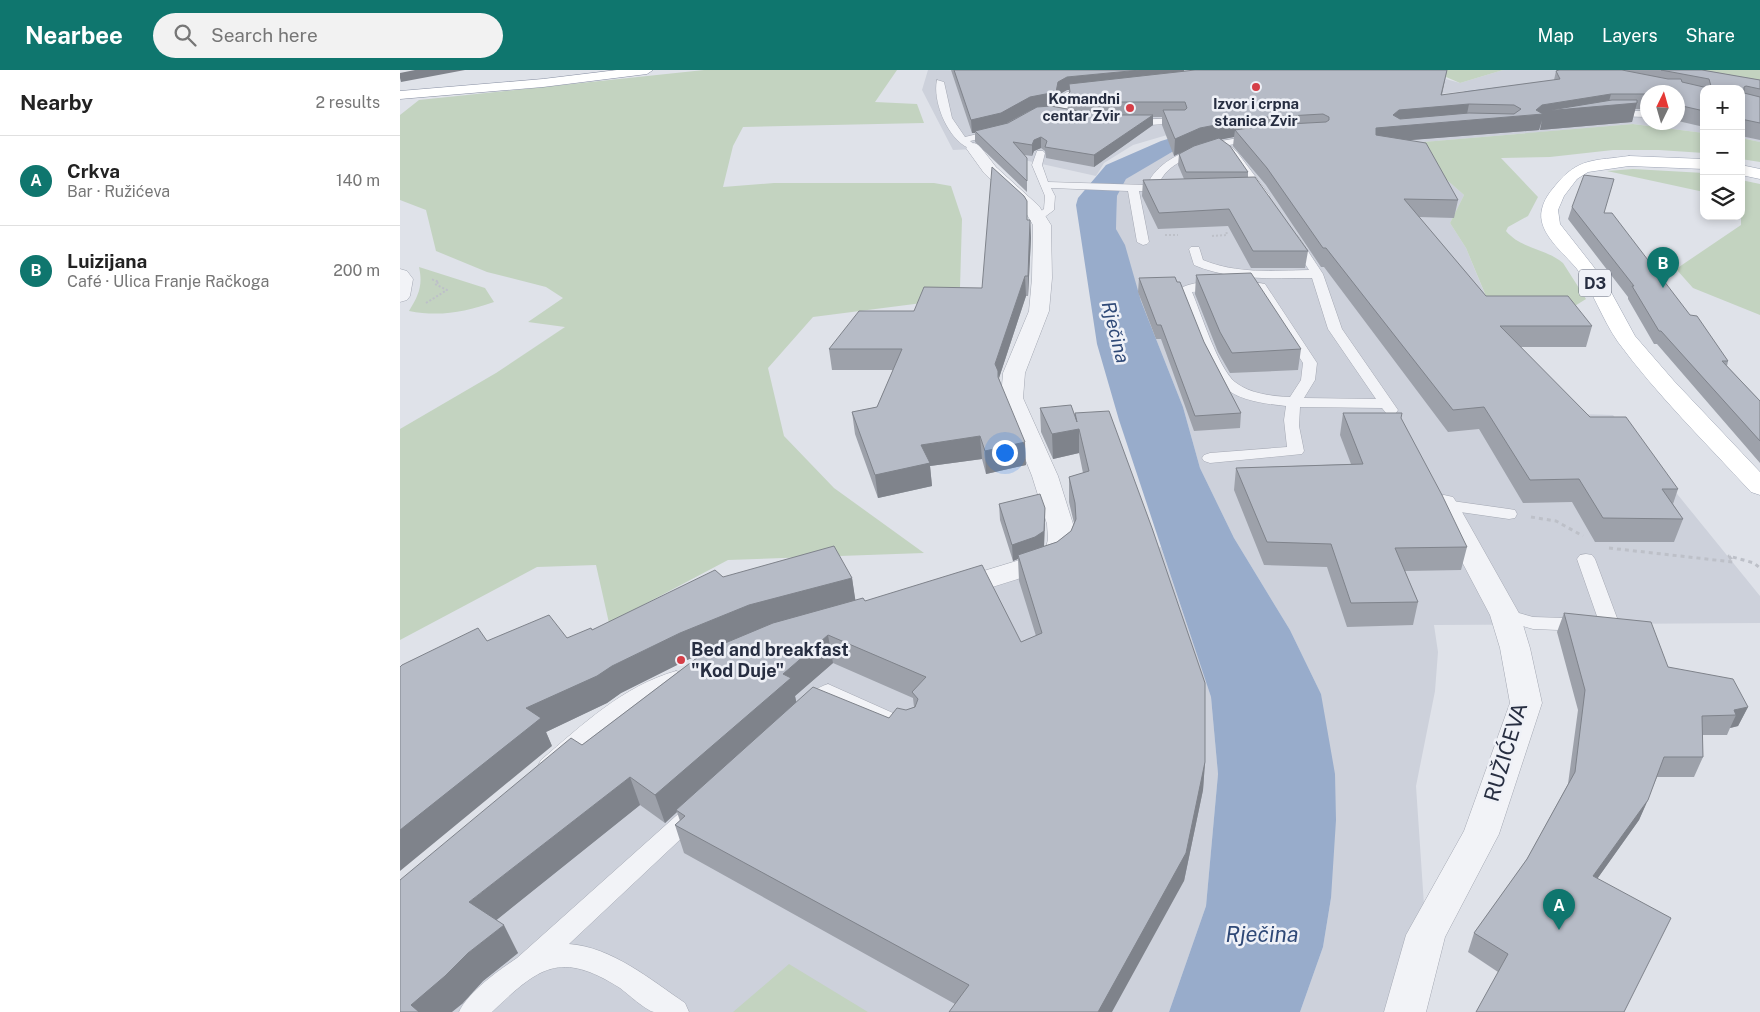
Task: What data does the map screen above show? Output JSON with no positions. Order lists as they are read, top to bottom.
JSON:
{
  "streets": {
    "main road": ["D3"],
    "street": ["RUŽIĆEVA"]
  },
  "water": ["Rječina"],
  "places": ["Izvor i crpna stanica Zvir", "Komandni centar Zvir", "Bed and breakfast \"Kod Duje\""],
  "north": "top",
  "page": {
    "header": "Nearbee",
    "search": "Search here",
    "nav": ["Map", "Layers", "Share"],
    "heading": ["Nearby", "2 results"],
    "map_buttons": ["+", "−"],
    "list": [
      {
        "mark": "A",
        "name": "Crkva",
        "note": "Bar · Ružićeva",
        "value": "140 m"
      },
      {
        "mark": "B",
        "name": "Luizijana",
        "note": "Café · Ulica Franje Račkoga",
        "value": "200 m"
      }
    ],
    "pins": ["B", "A"]
  }
}
